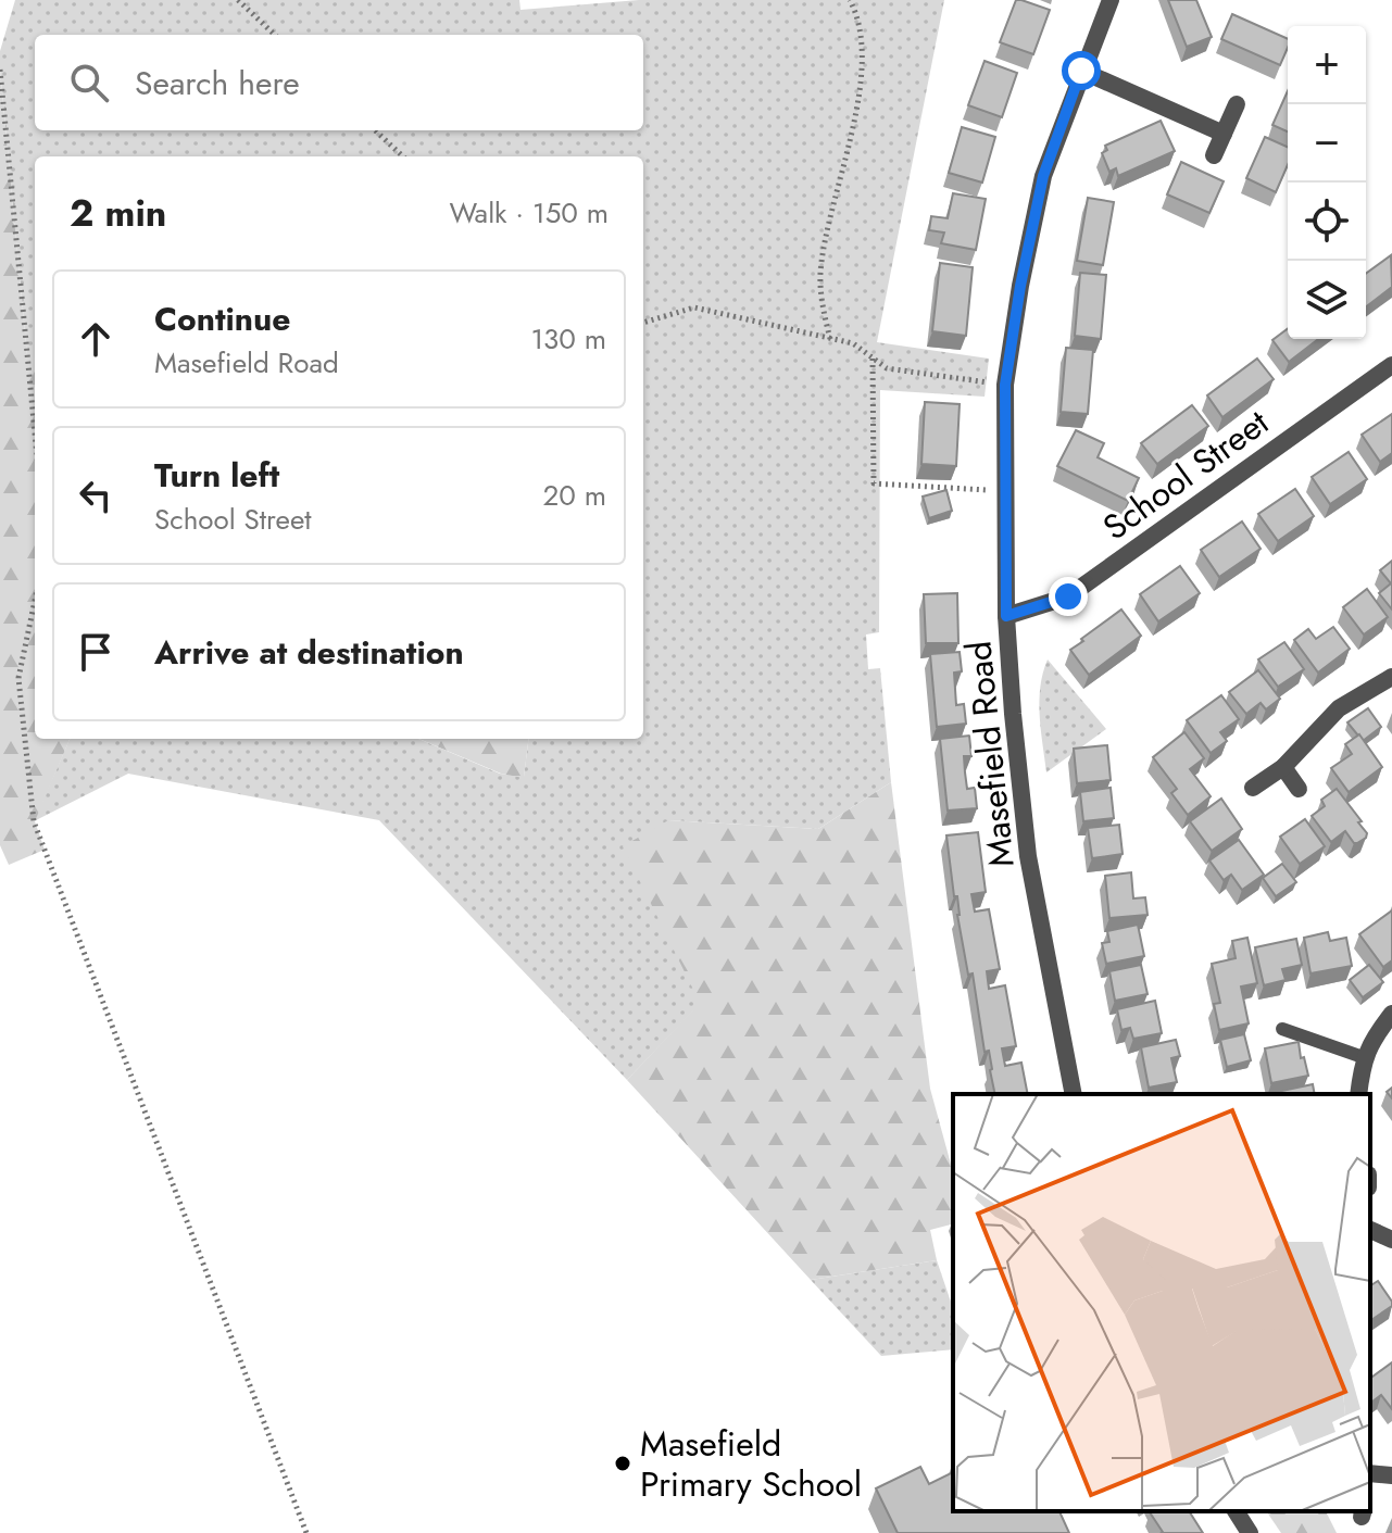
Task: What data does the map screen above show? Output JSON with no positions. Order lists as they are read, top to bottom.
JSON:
{
  "streets": {
    "street": ["School Street", "Masefield Road"]
  },
  "crossings": [
    ["School Street", "Masefield Road"]
  ],
  "places": ["Masefield Primary School"],
  "page": {
    "map_buttons": ["+", "−"],
    "search": "Search here",
    "heading": ["2 min", "Walk · 150 m"],
    "list": [
      ["Continue", "Masefield Road", "130 m"],
      ["Turn left", "School Street", "20 m"],
      "Arrive at destination"
    ]
  }
}
